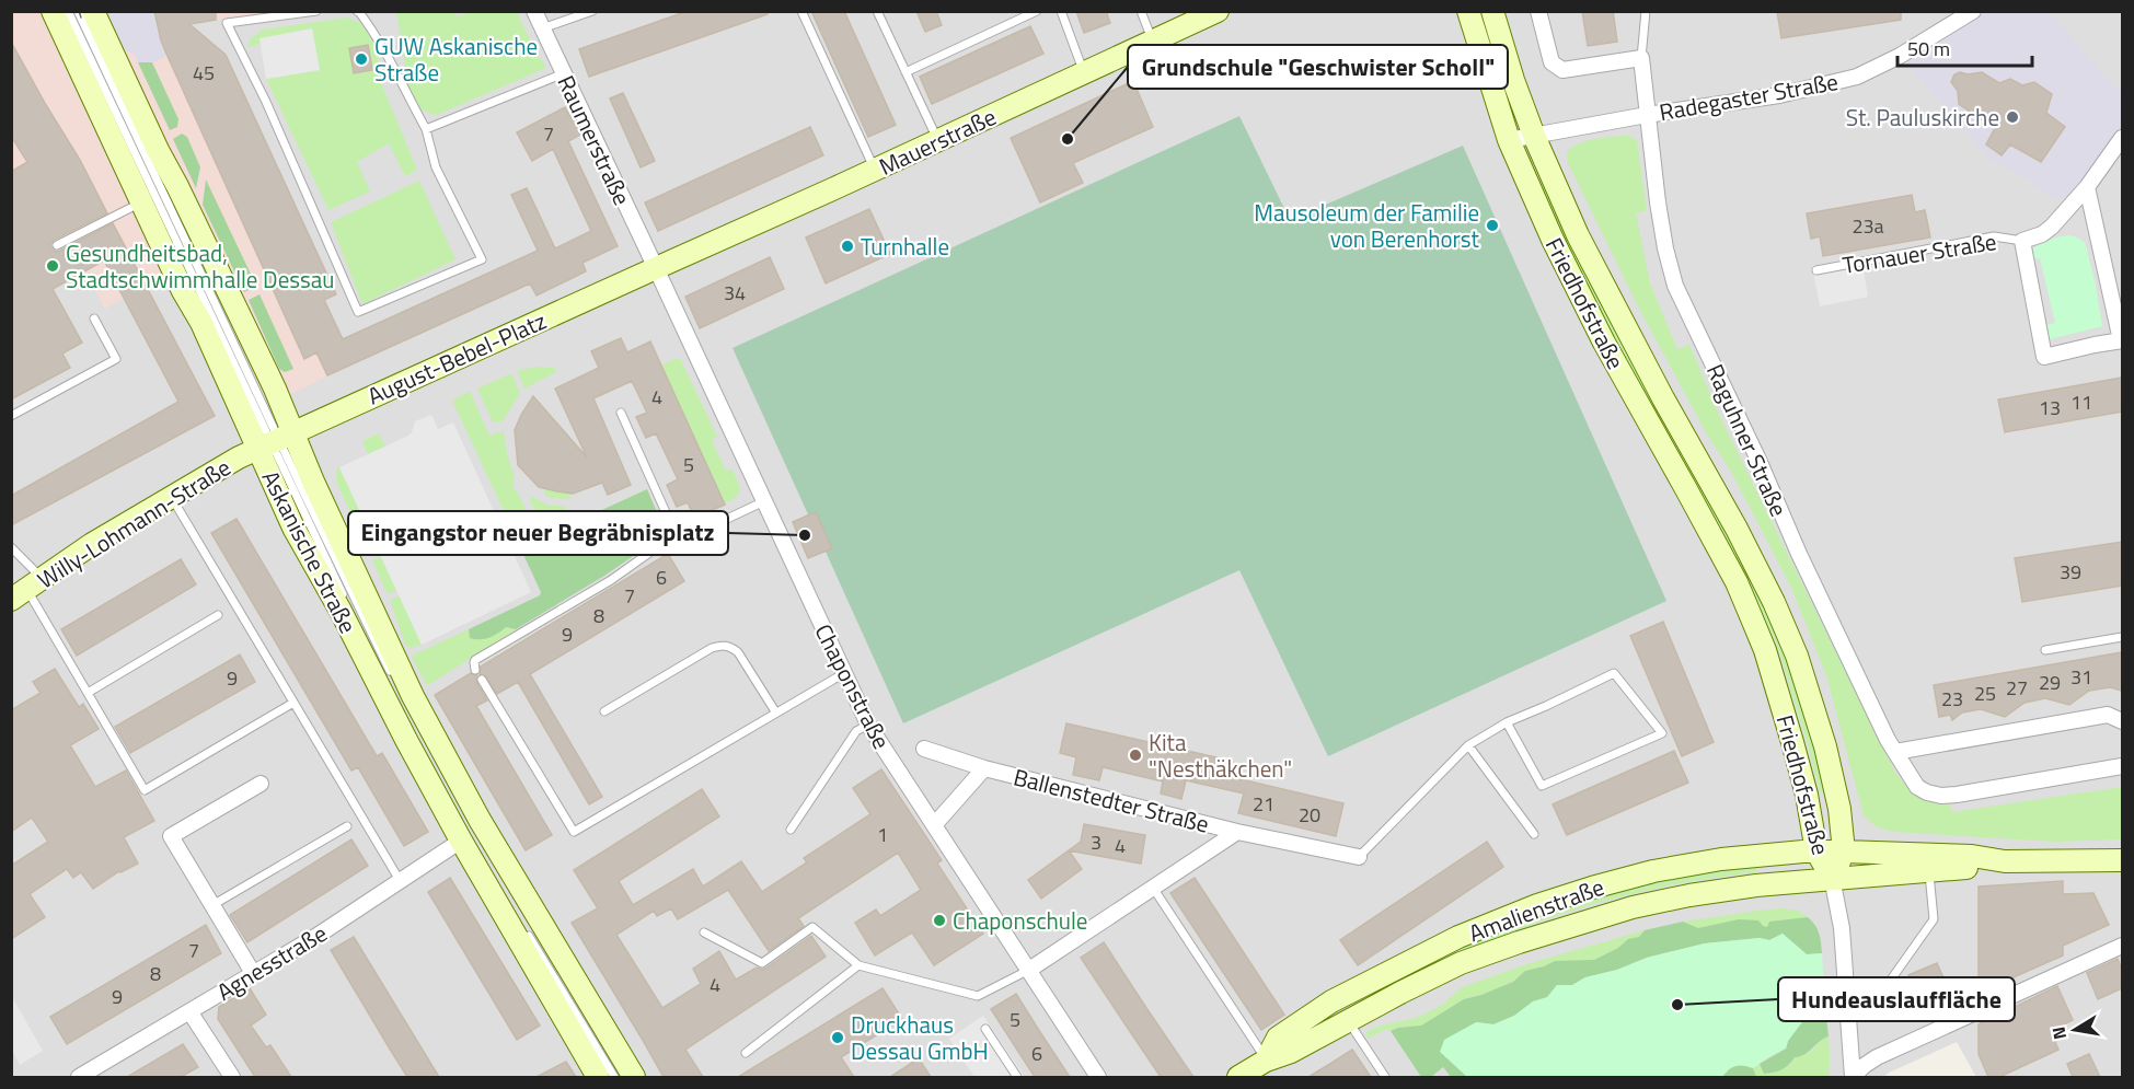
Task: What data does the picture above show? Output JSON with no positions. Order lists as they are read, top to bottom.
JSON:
{
  "streets": {
    "main road": [
      "Mauerstraße",
      "Friedhofstraße",
      "August-Bebel-Platz",
      "Willy-Lohmann-Straße",
      "Askanische Straße",
      "Amalienstraße"
    ],
    "street": [
      "Radegaster Straße",
      "Raumerstraße",
      "Tornauer Straße",
      "Raguhner Straße",
      "Chaponstraße",
      "Ballenstedter Straße",
      "Agnesstraße"
    ]
  },
  "crossings": [
    ["Radegaster Straße", "Friedhofstraße"],
    ["Radegaster Straße", "Raguhner Straße"],
    ["Raumerstraße", "Mauerstraße"],
    ["Raumerstraße", "August-Bebel-Platz"],
    ["Raumerstraße", "Chaponstraße"],
    ["Mauerstraße", "August-Bebel-Platz"],
    ["Mauerstraße", "Chaponstraße"],
    ["Friedhofstraße", "Amalienstraße"],
    ["August-Bebel-Platz", "Willy-Lohmann-Straße"],
    ["August-Bebel-Platz", "Askanische Straße"],
    ["August-Bebel-Platz", "Chaponstraße"],
    ["Willy-Lohmann-Straße", "Askanische Straße"],
    ["Askanische Straße", "Agnesstraße"],
    ["Chaponstraße", "Ballenstedter Straße"]
  ],
  "places": [
    "GUW Askanische Straße",
    "St. Pauluskirche",
    "Grundschule \"Geschwister Scholl\"",
    "Mausoleum der Familie von Berenhorst",
    "Turnhalle",
    "Gesundheitsbad, Stadtschwimmhalle Dessau",
    "Eingangstor neuer Begräbnisplatz",
    "Kita \"Nesthäkchen\"",
    "Chaponschule",
    "Hundeauslauffläche",
    "Druckhaus Dessau GmbH"
  ],
  "house_numbers": [
    "45",
    "7",
    "23a",
    "34",
    "4",
    "11",
    "13",
    "5",
    "39",
    "6",
    "7",
    "8",
    "9",
    "31",
    "9",
    "29",
    "27",
    "25",
    "23",
    "21",
    "20",
    "1",
    "3",
    "4",
    "7",
    "8",
    "4",
    "9",
    "5",
    "6"
  ],
  "scale_bar": "50 m",
  "north": "left"
}
